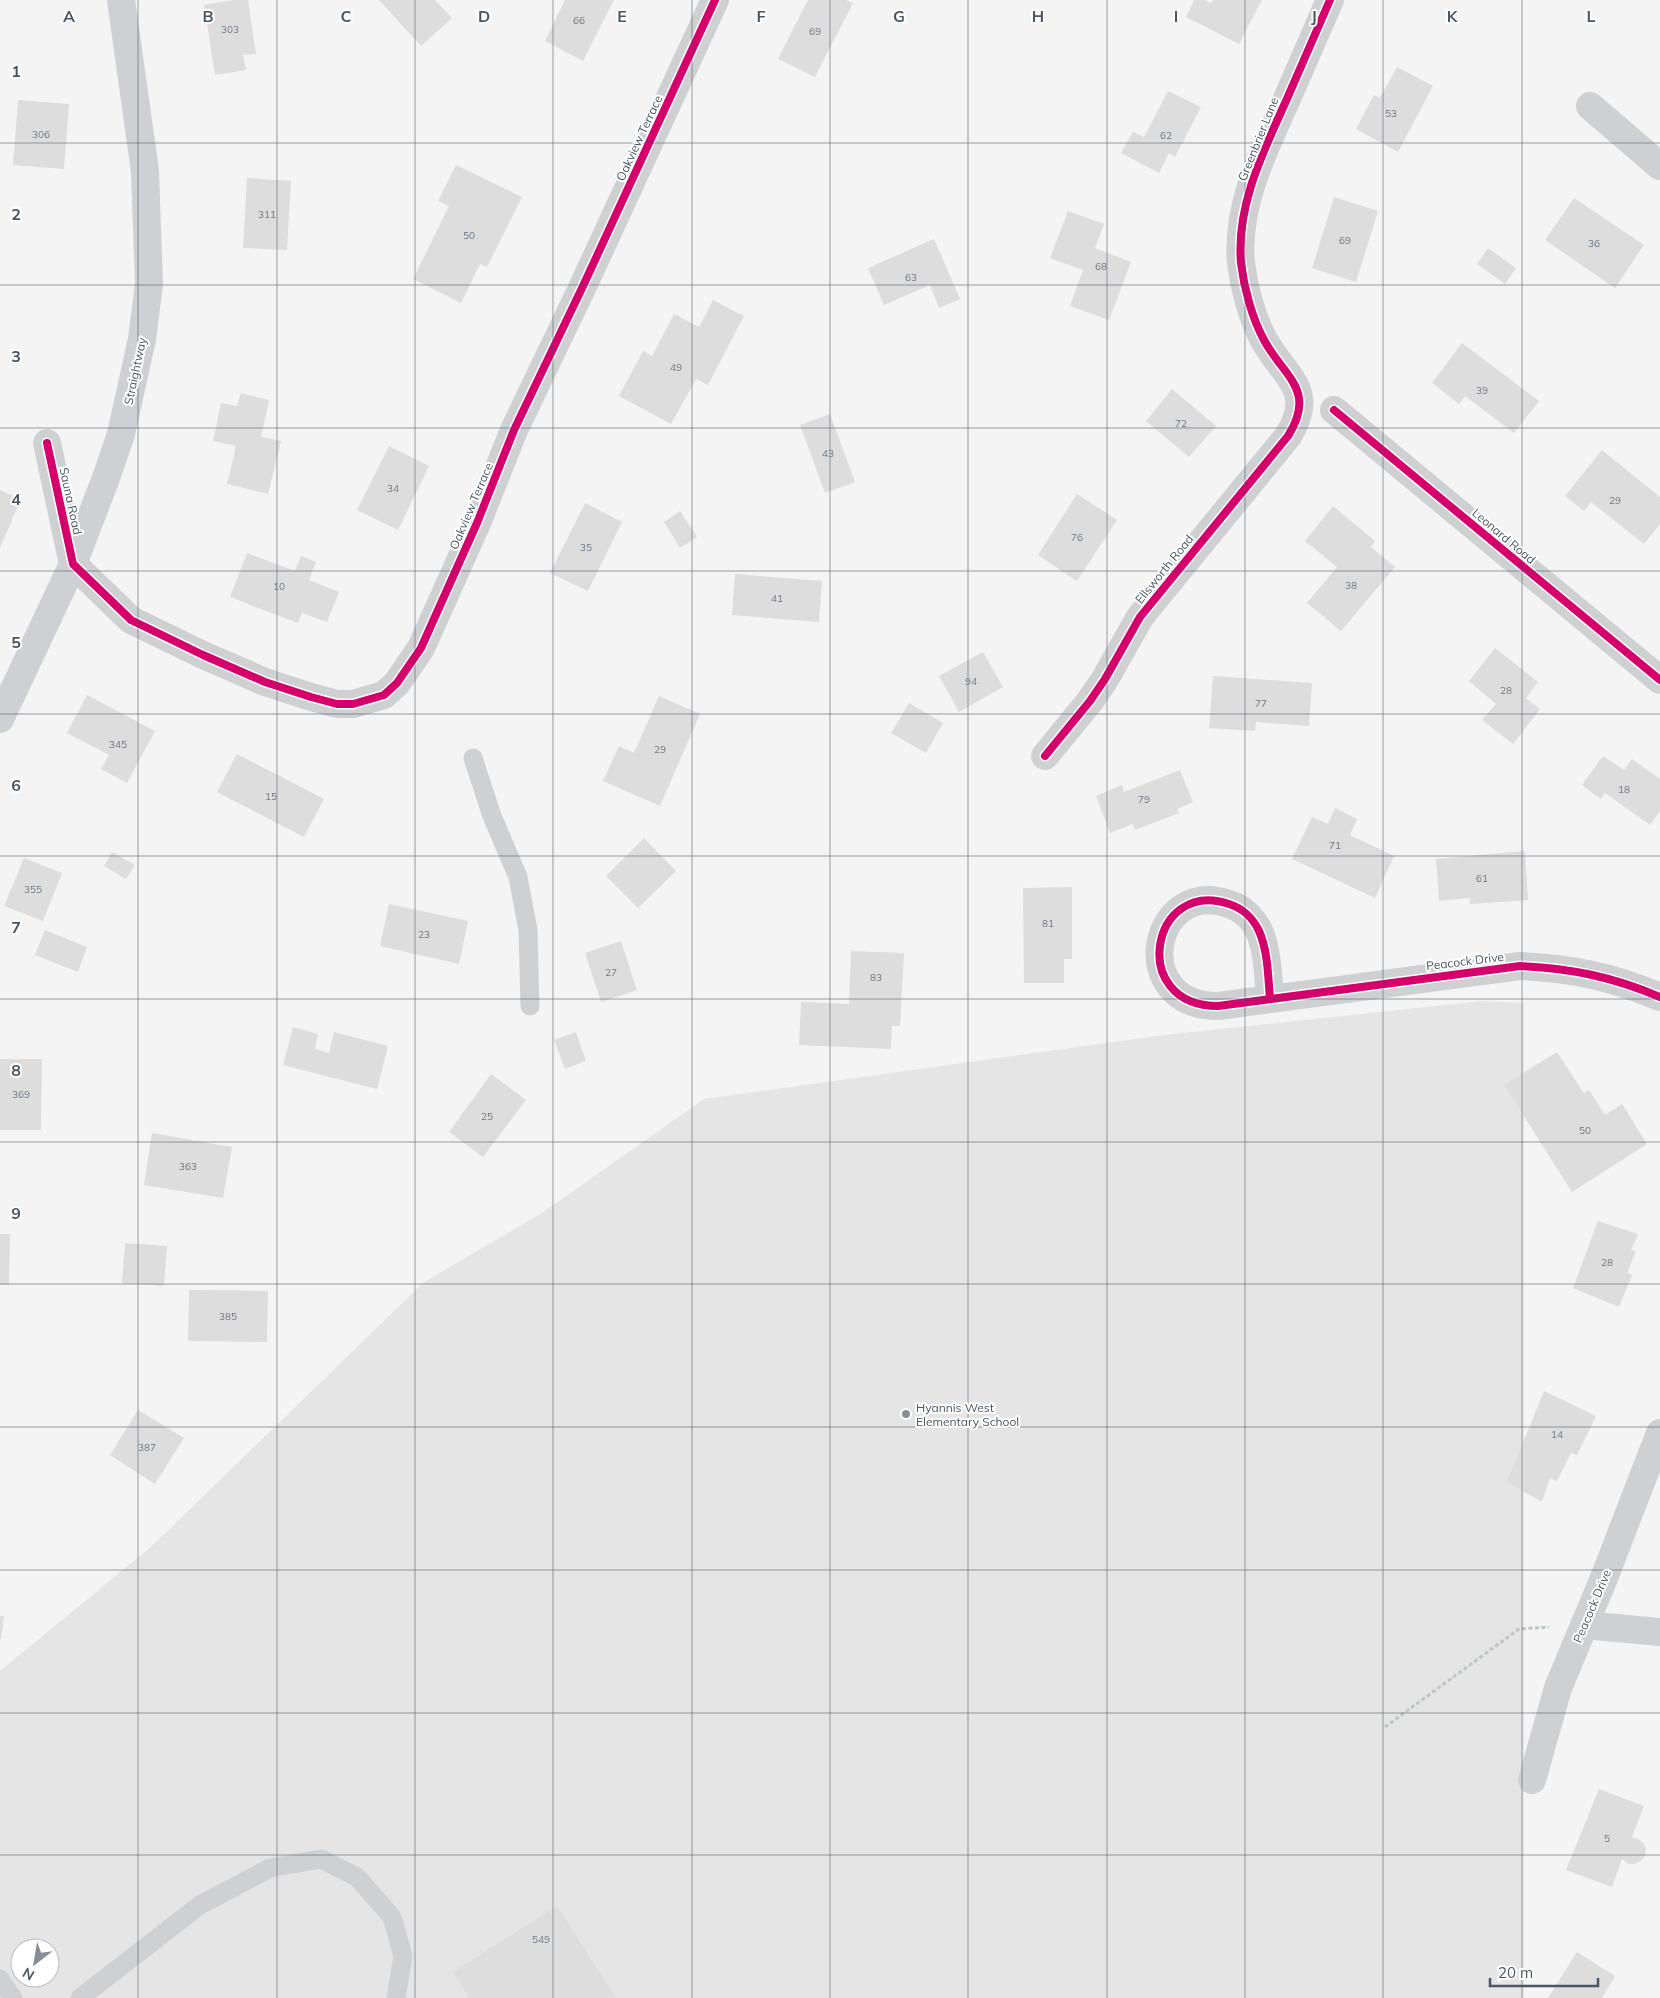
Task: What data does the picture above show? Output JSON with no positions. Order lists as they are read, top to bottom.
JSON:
{
  "streets": {
    "street": [
      "Oakview Terrace",
      "Greenbrier Lane",
      "Straightway",
      "Sauna Road",
      "Leonard Road",
      "Ellsworth Road",
      "Peacock Drive"
    ]
  },
  "crossings": [
    ["Oakview Terrace", "Straightway"],
    ["Oakview Terrace", "Sauna Road"],
    ["Greenbrier Lane", "Ellsworth Road"],
    ["Straightway", "Sauna Road"]
  ],
  "places": ["Hyannis West Elementary School"],
  "house_numbers": [
    "66",
    "303",
    "69",
    "53",
    "306",
    "62",
    "311",
    "50",
    "69",
    "36",
    "68",
    "63",
    "49",
    "39",
    "72",
    "43",
    "34",
    "29",
    "76",
    "35",
    "38",
    "10",
    "41",
    "94",
    "28",
    "77",
    "345",
    "29",
    "18",
    "15",
    "79",
    "71",
    "61",
    "355",
    "81",
    "23",
    "27",
    "83",
    "369",
    "25",
    "50",
    "363",
    "28",
    "385",
    "14",
    "387",
    "5",
    "549"
  ],
  "scale_bar": "20 m",
  "north": "bottom left",
  "grid": {
    "columns": [
      "A",
      "B",
      "C",
      "D",
      "E",
      "F",
      "G",
      "H",
      "I",
      "J",
      "K",
      "L"
    ],
    "rows": [
      "1",
      "2",
      "3",
      "4",
      "5",
      "6",
      "7",
      "8",
      "9"
    ]
  }
}
